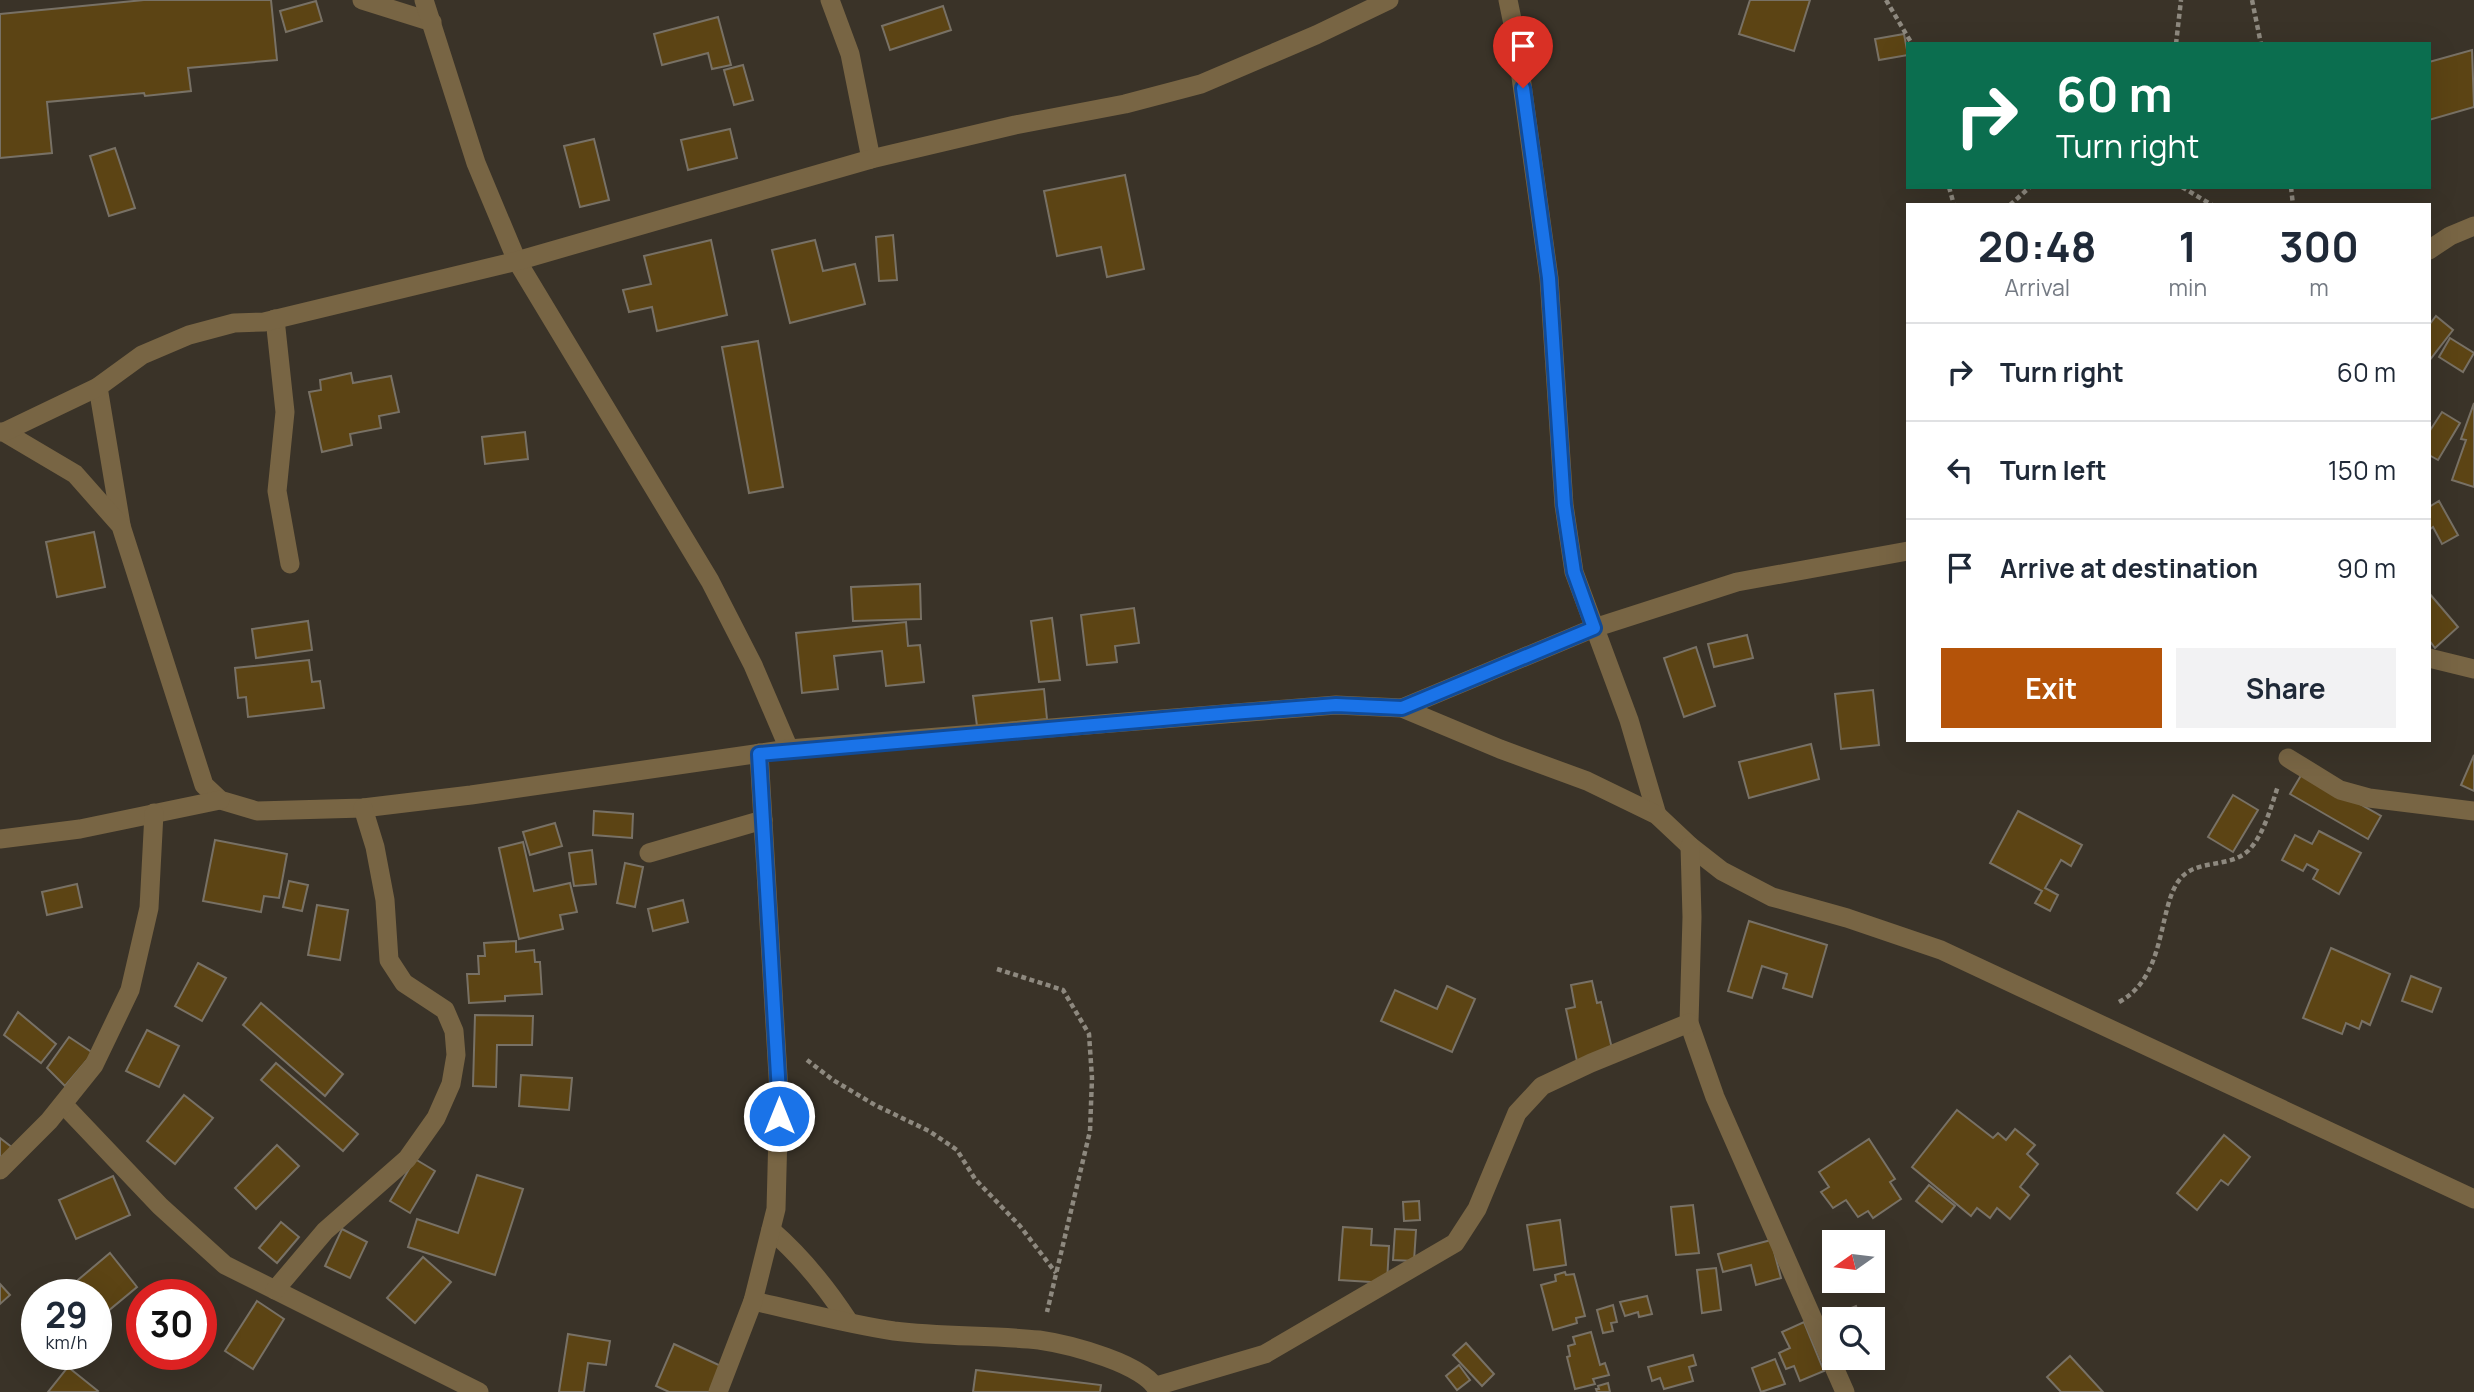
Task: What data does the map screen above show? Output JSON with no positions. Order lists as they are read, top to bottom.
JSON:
{
  "north": "left",
  "page": {
    "turn": ["60 m", "Turn right"],
    "eta": [
      "20:48",
      "Arrival",
      "1",
      "min",
      "300",
      "m"
    ],
    "list": [
      {
        "name": "Turn right",
        "value": "60 m"
      },
      {
        "name": "Turn left",
        "value": "150 m"
      },
      {
        "name": "Arrive at destination",
        "value": "90 m"
      }
    ],
    "buttons": ["Exit", "Share"],
    "speed": "29 km/h",
    "limit": "30"
  }
}
